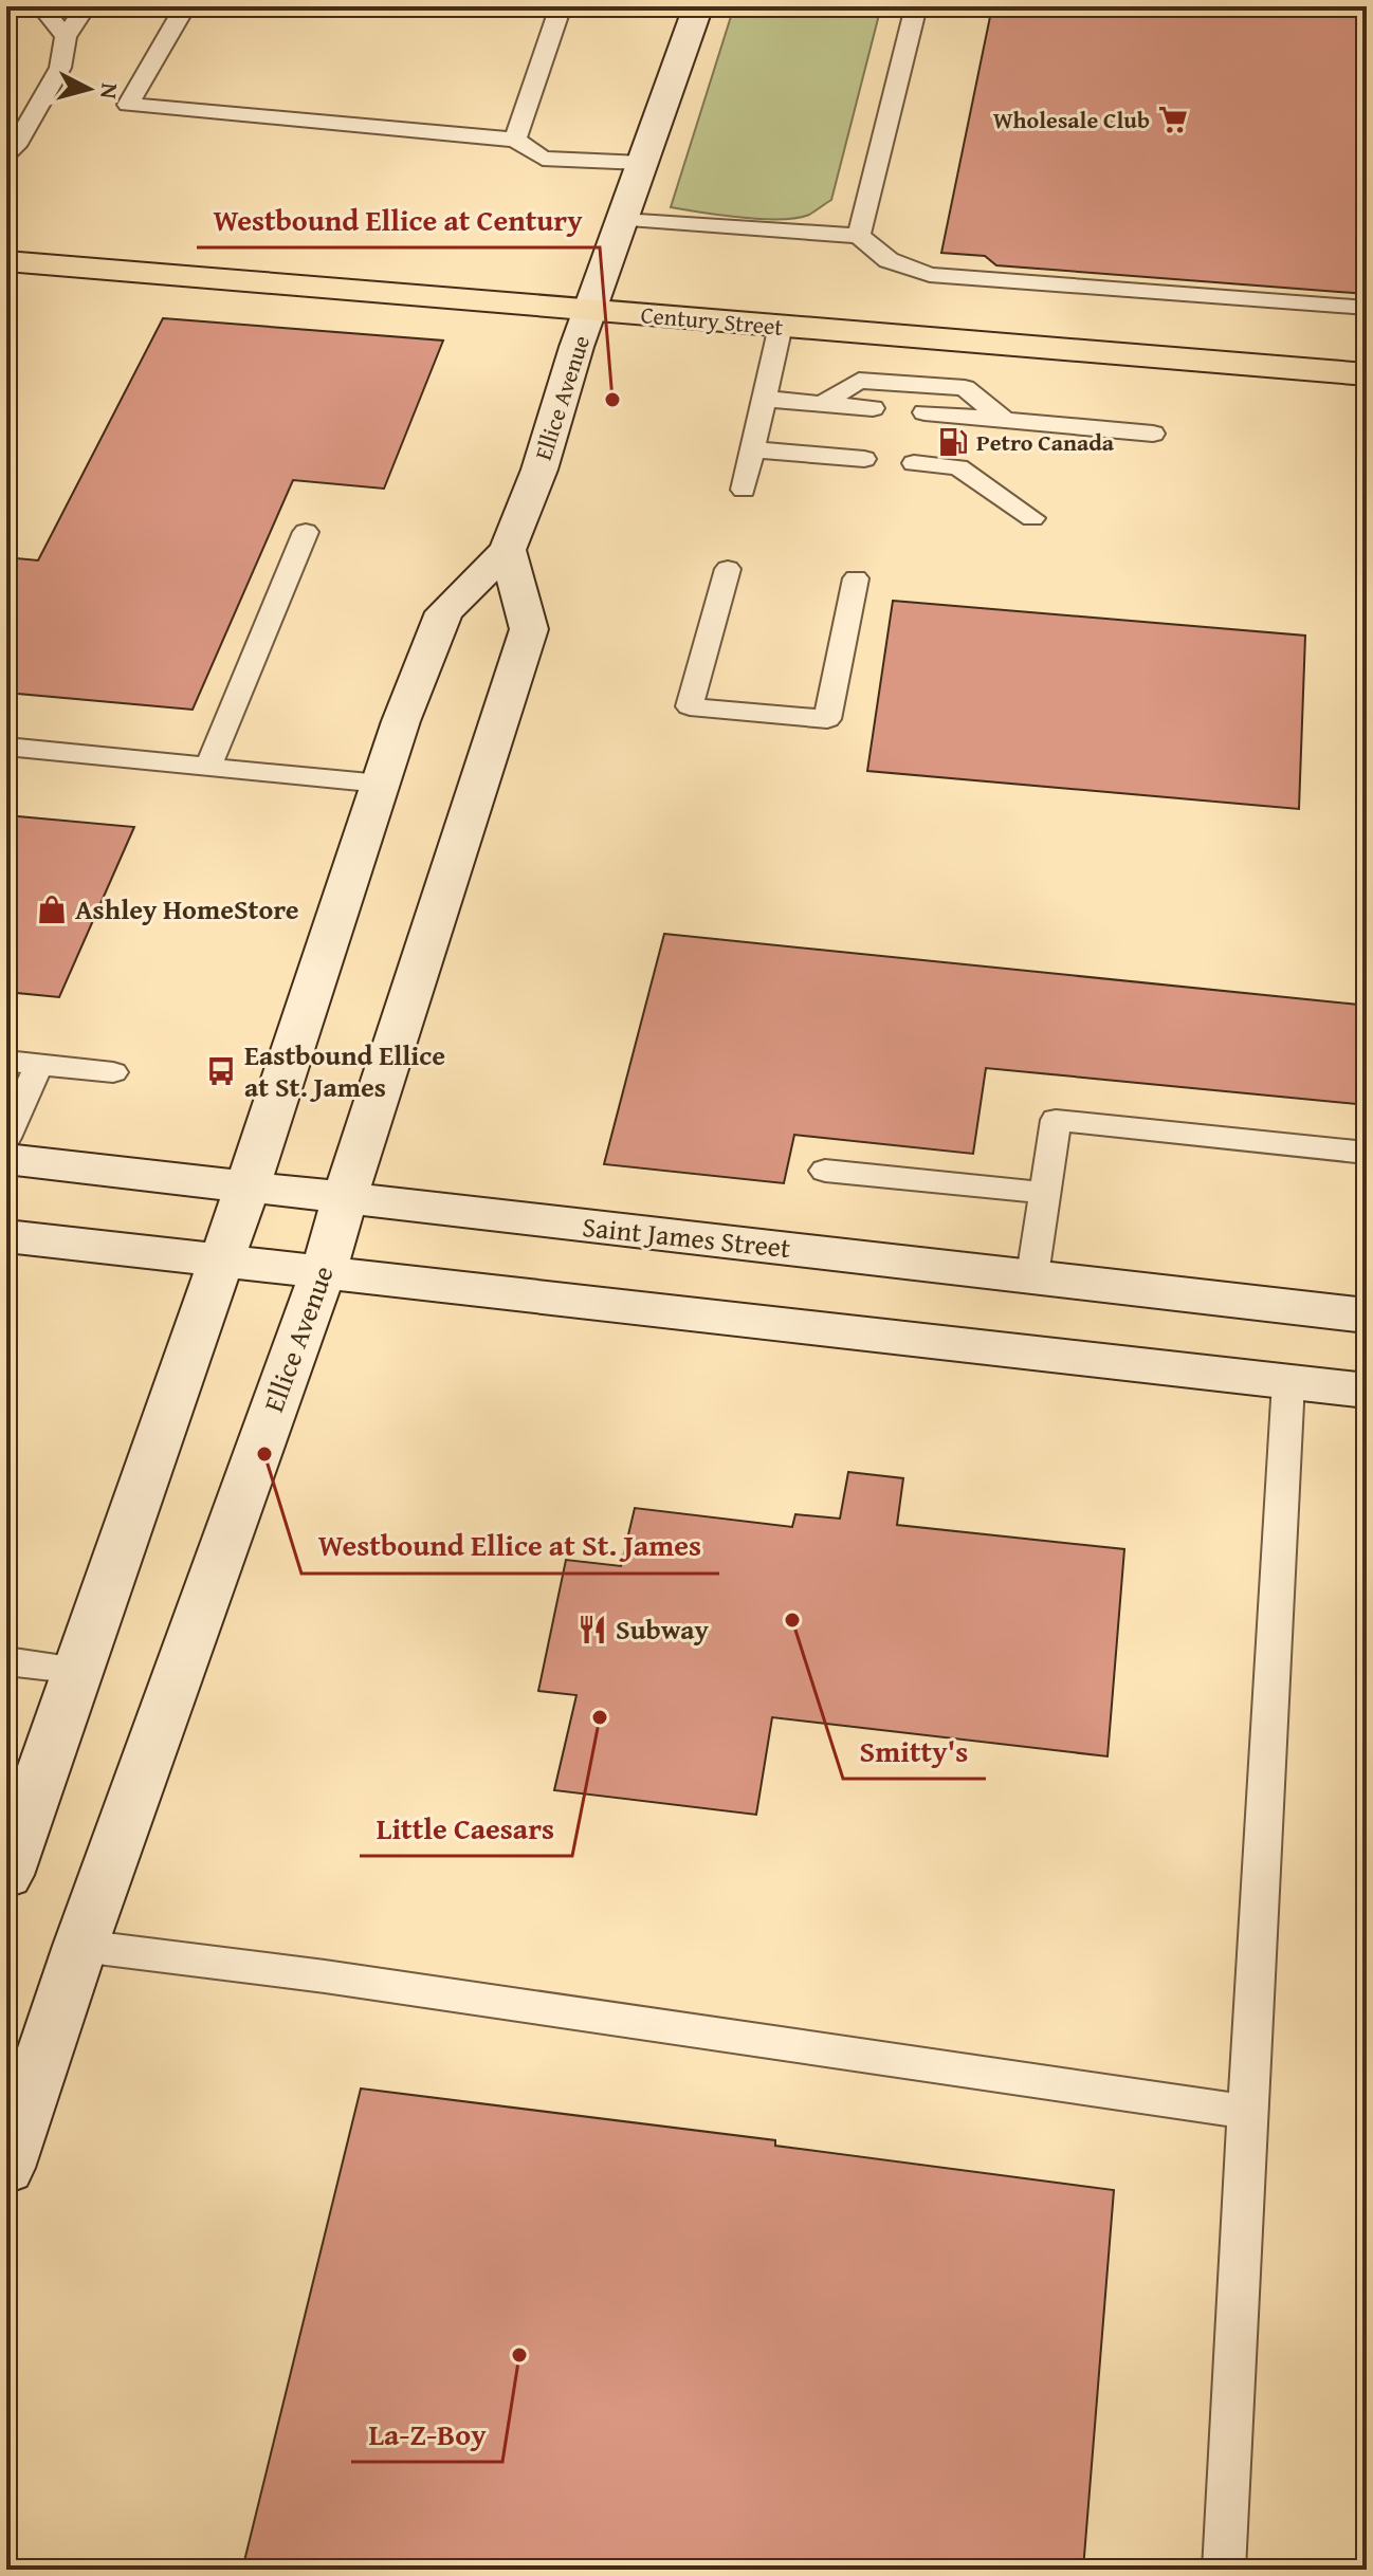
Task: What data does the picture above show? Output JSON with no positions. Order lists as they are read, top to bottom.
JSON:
{
  "streets": {
    "main road": ["Century Street", "Ellice Avenue", "Saint James Street"]
  },
  "crossings": [
    ["Century Street", "Ellice Avenue"],
    ["Ellice Avenue", "Saint James Street"]
  ],
  "places": {
    "supermarket": ["Wholesale Club"],
    "other": [
      "Westbound Ellice at Century",
      "Westbound Ellice at St. James",
      "Smitty's",
      "Little Caesars",
      "La-Z-Boy"
    ],
    "fuel station": ["Petro Canada"],
    "shop": ["Ashley HomeStore"],
    "bus stop": ["Eastbound Ellice at St. James"],
    "restaurant": ["Subway"]
  },
  "north": "right"
}
